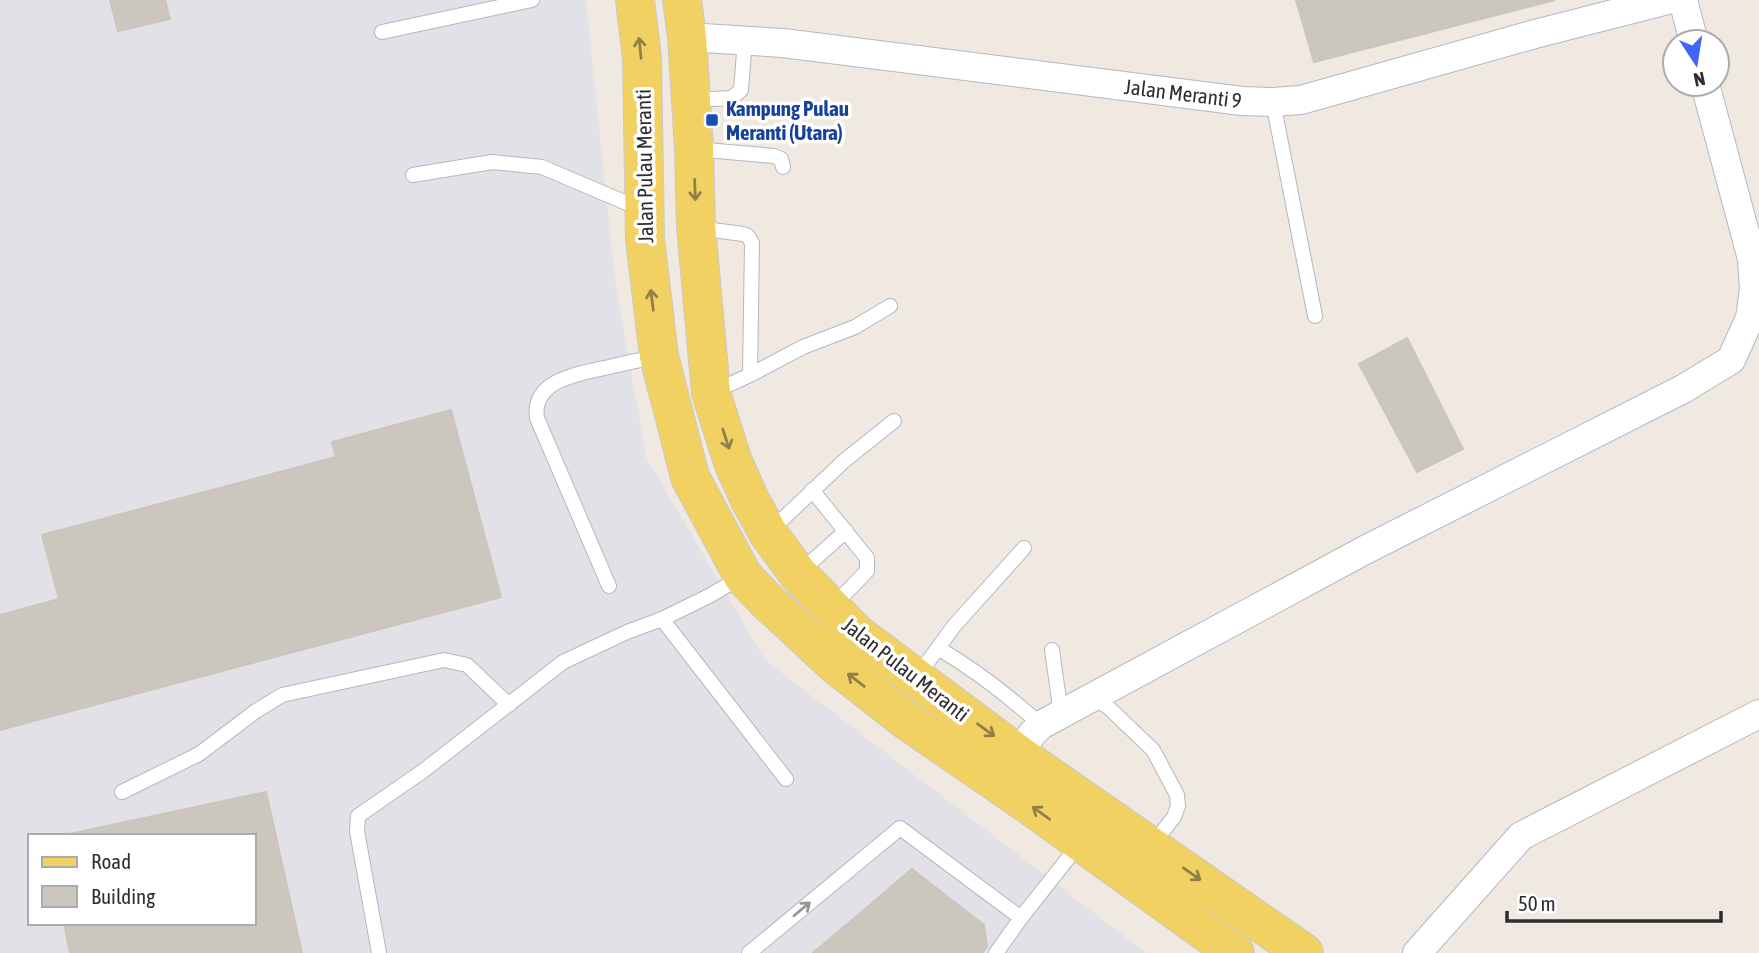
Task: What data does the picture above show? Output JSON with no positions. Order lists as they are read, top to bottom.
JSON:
{
  "streets": {
    "main road": ["Jalan Pulau Meranti"],
    "street": ["Jalan Meranti 9"]
  },
  "crossings": [
    ["Jalan Meranti 9", "Jalan Pulau Meranti"]
  ],
  "places": {
    "transit": ["Kampung Pulau Meranti (Utara)"]
  },
  "legend": ["Road", "Building"],
  "scale_bar": "50 m",
  "north": "bottom"
}
